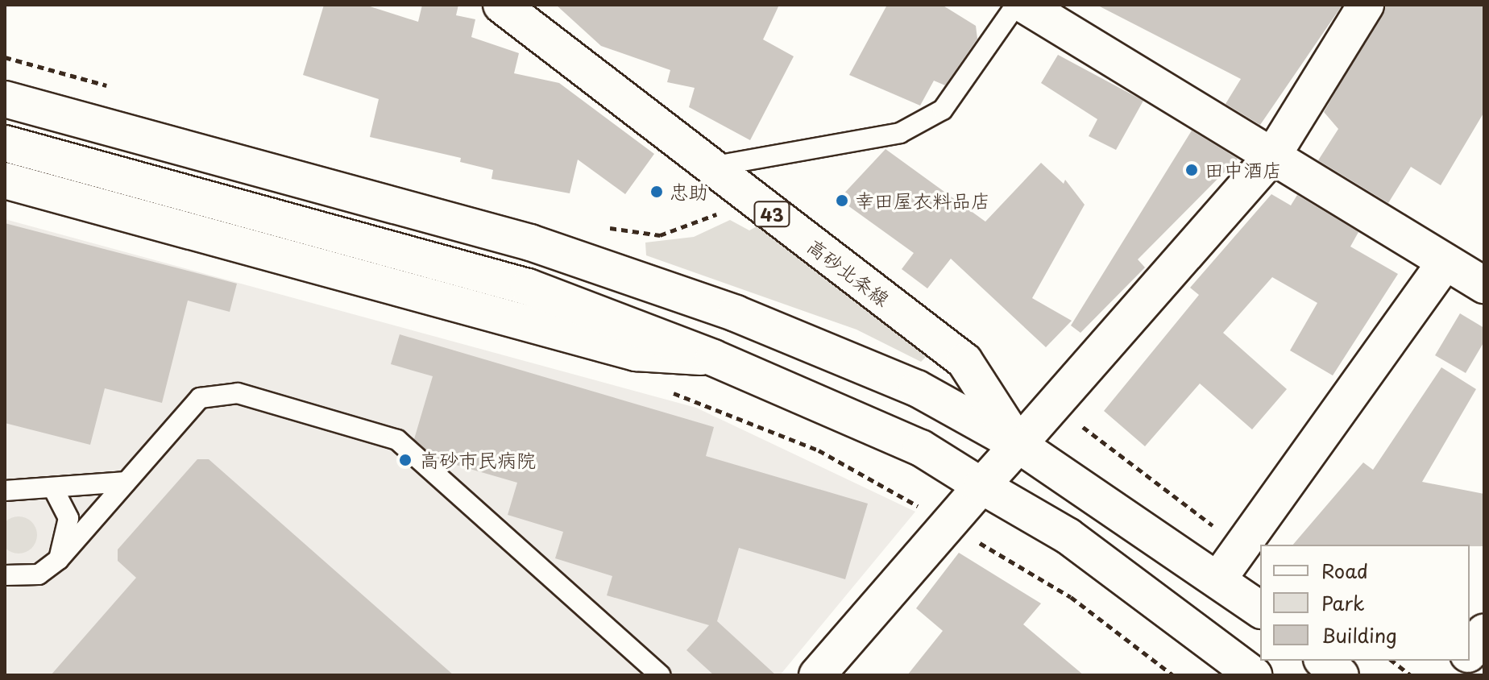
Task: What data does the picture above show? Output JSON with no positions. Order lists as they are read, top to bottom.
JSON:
{
  "streets": {
    "street": ["43", "高砂北条線"]
  },
  "places": [
    "田中酒店",
    "忠助",
    "幸田屋衣料品店",
    "高砂市民病院"
  ],
  "legend": ["Road", "Park", "Building"]
}
